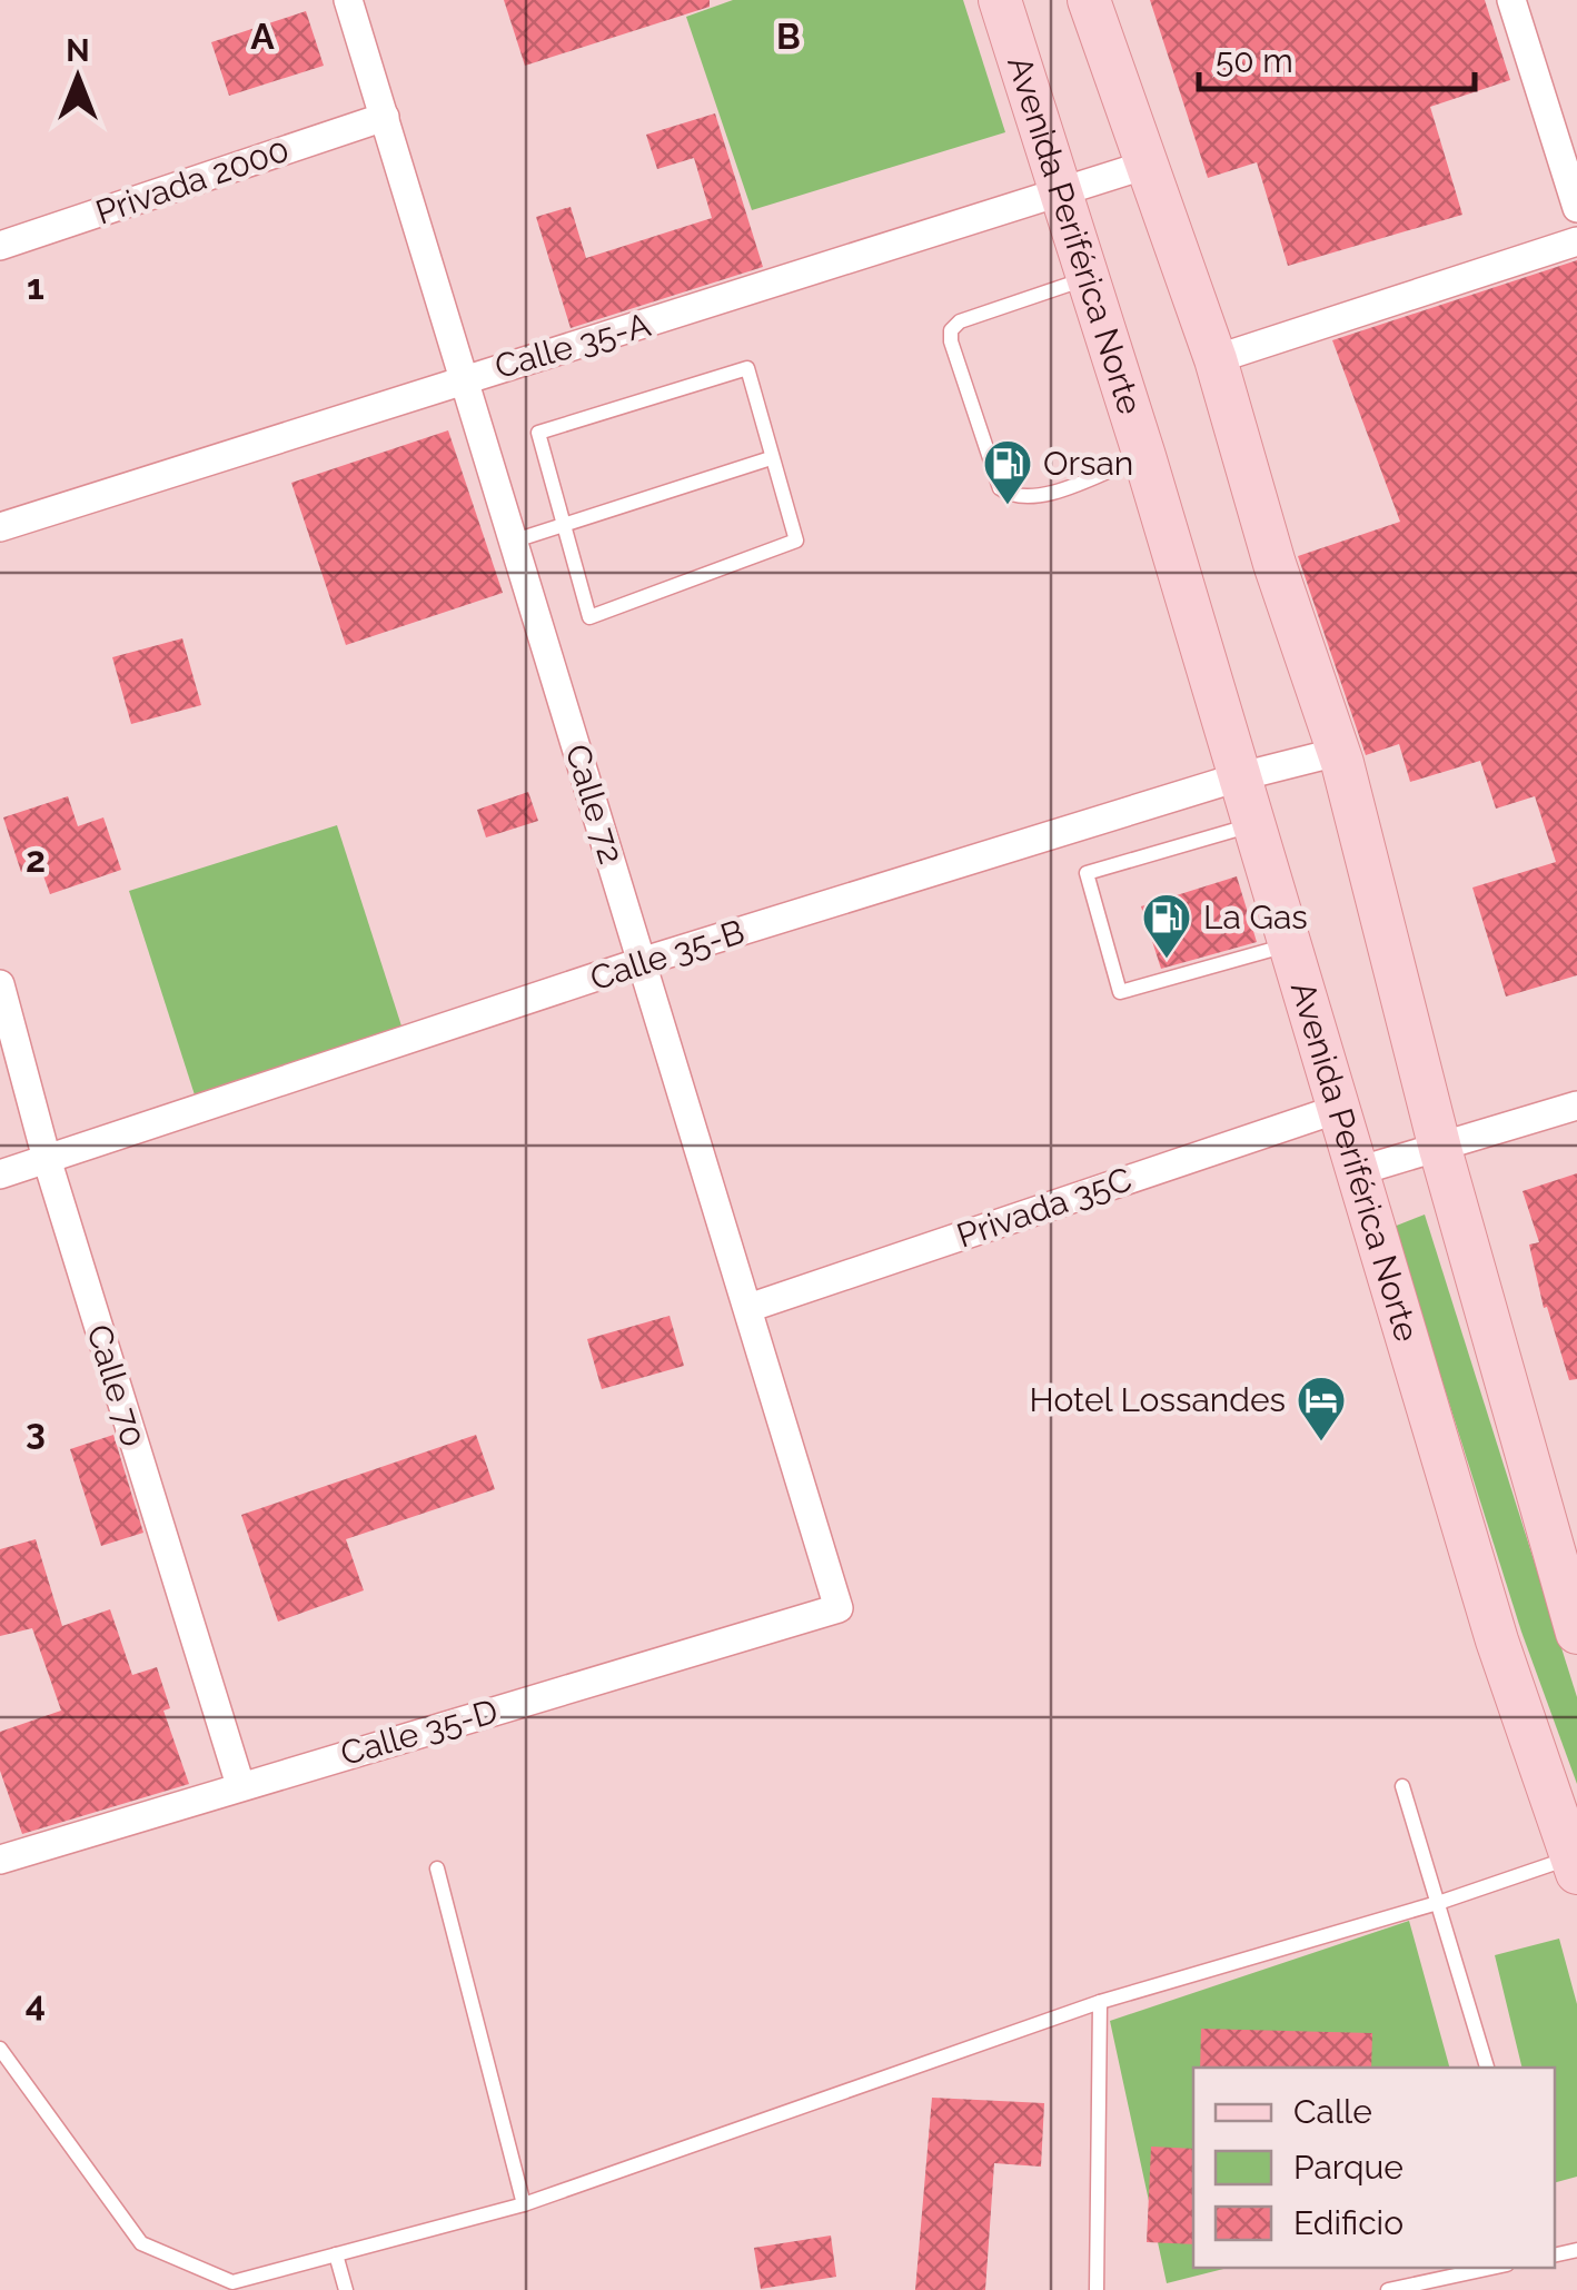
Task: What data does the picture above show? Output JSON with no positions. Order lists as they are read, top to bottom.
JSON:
{
  "streets": {
    "main road": ["Avenida Periférica Norte"],
    "street": [
      "Privada 2000",
      "Calle 35-A",
      "Calle 72",
      "Calle 35-B",
      "Privada 35C",
      "Calle 70",
      "Calle 35-D"
    ]
  },
  "crossings": [
    ["Privada 2000", "Calle 72"],
    ["Avenida Periférica Norte", "Calle 35-A"],
    ["Avenida Periférica Norte", "Calle 35-B"],
    ["Avenida Periférica Norte", "Privada 35C"],
    ["Calle 35-A", "Calle 72"],
    ["Calle 72", "Calle 35-B"],
    ["Calle 72", "Privada 35C"],
    ["Calle 72", "Calle 35-D"],
    ["Calle 35-B", "Calle 70"],
    ["Calle 70", "Calle 35-D"]
  ],
  "places": {
    "fuel station": ["Orsan", "La Gas"],
    "hotel": ["Hotel Lossandes"]
  },
  "legend": ["Calle", "Parque", "Edificio"],
  "scale_bar": "50 m",
  "north": "top",
  "grid": {
    "columns": ["A", "B"],
    "rows": [
      "1",
      "2",
      "3",
      "4"
    ]
  }
}
